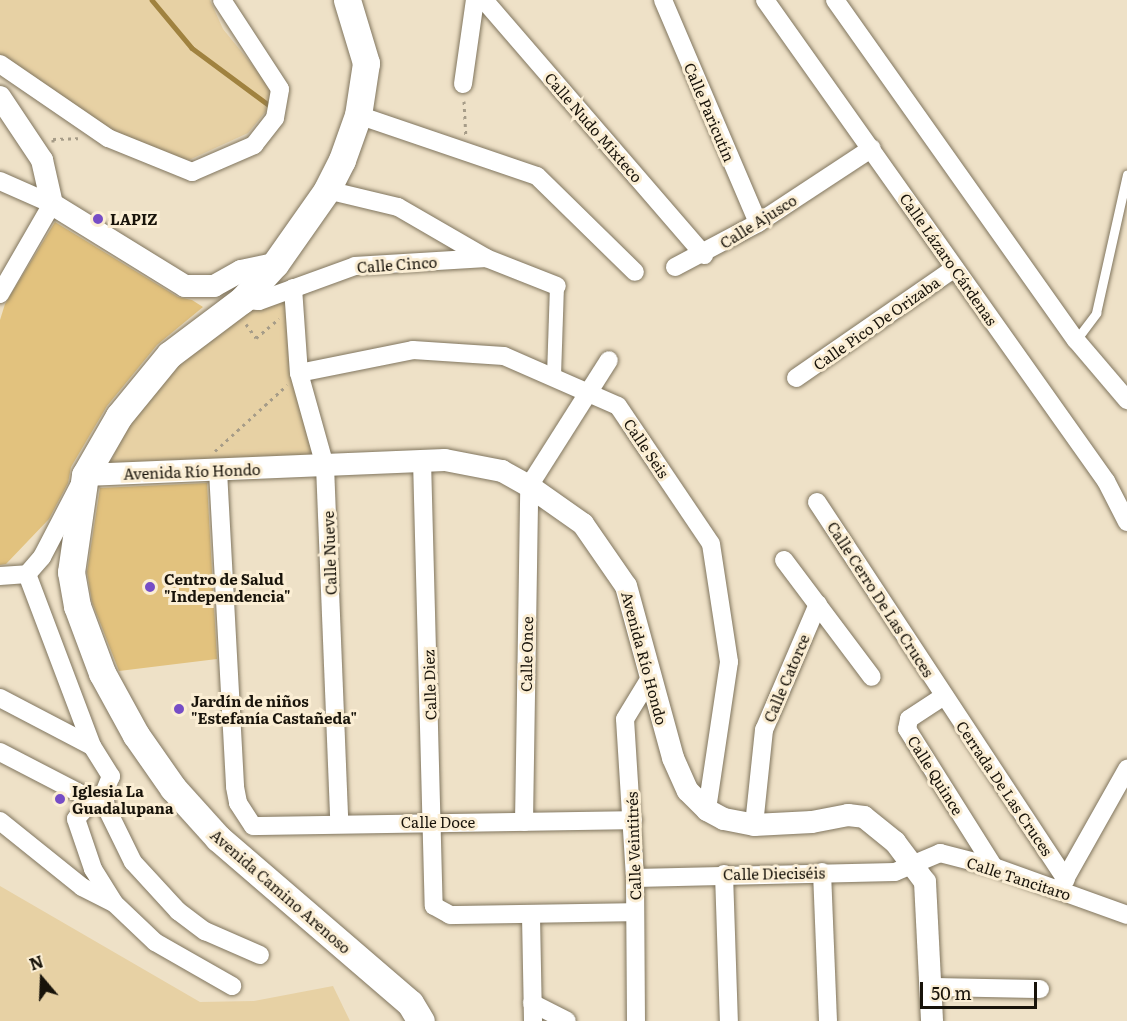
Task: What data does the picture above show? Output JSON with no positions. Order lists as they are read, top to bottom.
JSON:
{
  "streets": {
    "main road": ["Avenida Camino Arenoso"],
    "street": [
      "Calle Paricutín",
      "Calle Nudo Mixteco",
      "Calle Ajusco",
      "Calle Lázaro Cárdenas",
      "Calle Cinco",
      "Calle Pico De Orizaba",
      "Calle Seis",
      "Avenida Río Hondo",
      "Calle Nueve",
      "Calle Cerro De Las Cruces",
      "Calle Once",
      "Calle Catorce",
      "Calle Diez",
      "Calle Quince",
      "Cerrada De Las Cruces",
      "Calle Doce",
      "Calle Veintitrés",
      "Calle Dieciséis",
      "Calle Tancitaro"
    ]
  },
  "crossings": [
    ["Calle Paricutín", "Calle Ajusco"],
    ["Calle Nudo Mixteco", "Calle Ajusco"],
    ["Calle Ajusco", "Calle Lázaro Cárdenas"],
    ["Calle Lázaro Cárdenas", "Calle Pico De Orizaba"],
    ["Calle Cinco", "Calle Nueve"],
    ["Calle Cinco", "Avenida Camino Arenoso"],
    ["Calle Seis", "Avenida Río Hondo"],
    ["Calle Seis", "Calle Nueve"],
    ["Avenida Río Hondo", "Calle Nueve"],
    ["Avenida Río Hondo", "Calle Once"],
    ["Avenida Río Hondo", "Calle Catorce"],
    ["Avenida Río Hondo", "Calle Diez"],
    ["Avenida Río Hondo", "Calle Doce"],
    ["Avenida Río Hondo", "Calle Veintitrés"],
    ["Avenida Río Hondo", "Calle Dieciséis"],
    ["Avenida Río Hondo", "Calle Tancitaro"],
    ["Avenida Río Hondo", "Avenida Camino Arenoso"],
    ["Calle Nueve", "Calle Doce"],
    ["Calle Cerro De Las Cruces", "Calle Quince"],
    ["Calle Cerro De Las Cruces", "Cerrada De Las Cruces"],
    ["Calle Once", "Calle Doce"],
    ["Calle Diez", "Calle Doce"],
    ["Calle Quince", "Cerrada De Las Cruces"],
    ["Calle Quince", "Calle Tancitaro"],
    ["Cerrada De Las Cruces", "Calle Tancitaro"],
    ["Calle Doce", "Calle Veintitrés"],
    ["Calle Veintitrés", "Calle Dieciséis"],
    ["Calle Dieciséis", "Calle Tancitaro"]
  ],
  "places": [
    "LAPIZ",
    "Centro de Salud \"Independencia\"",
    "Jardín de niños \"Estefanía Castañeda\"",
    "Iglesia La Guadalupana"
  ],
  "scale_bar": "50 m",
  "north": "top"
}
